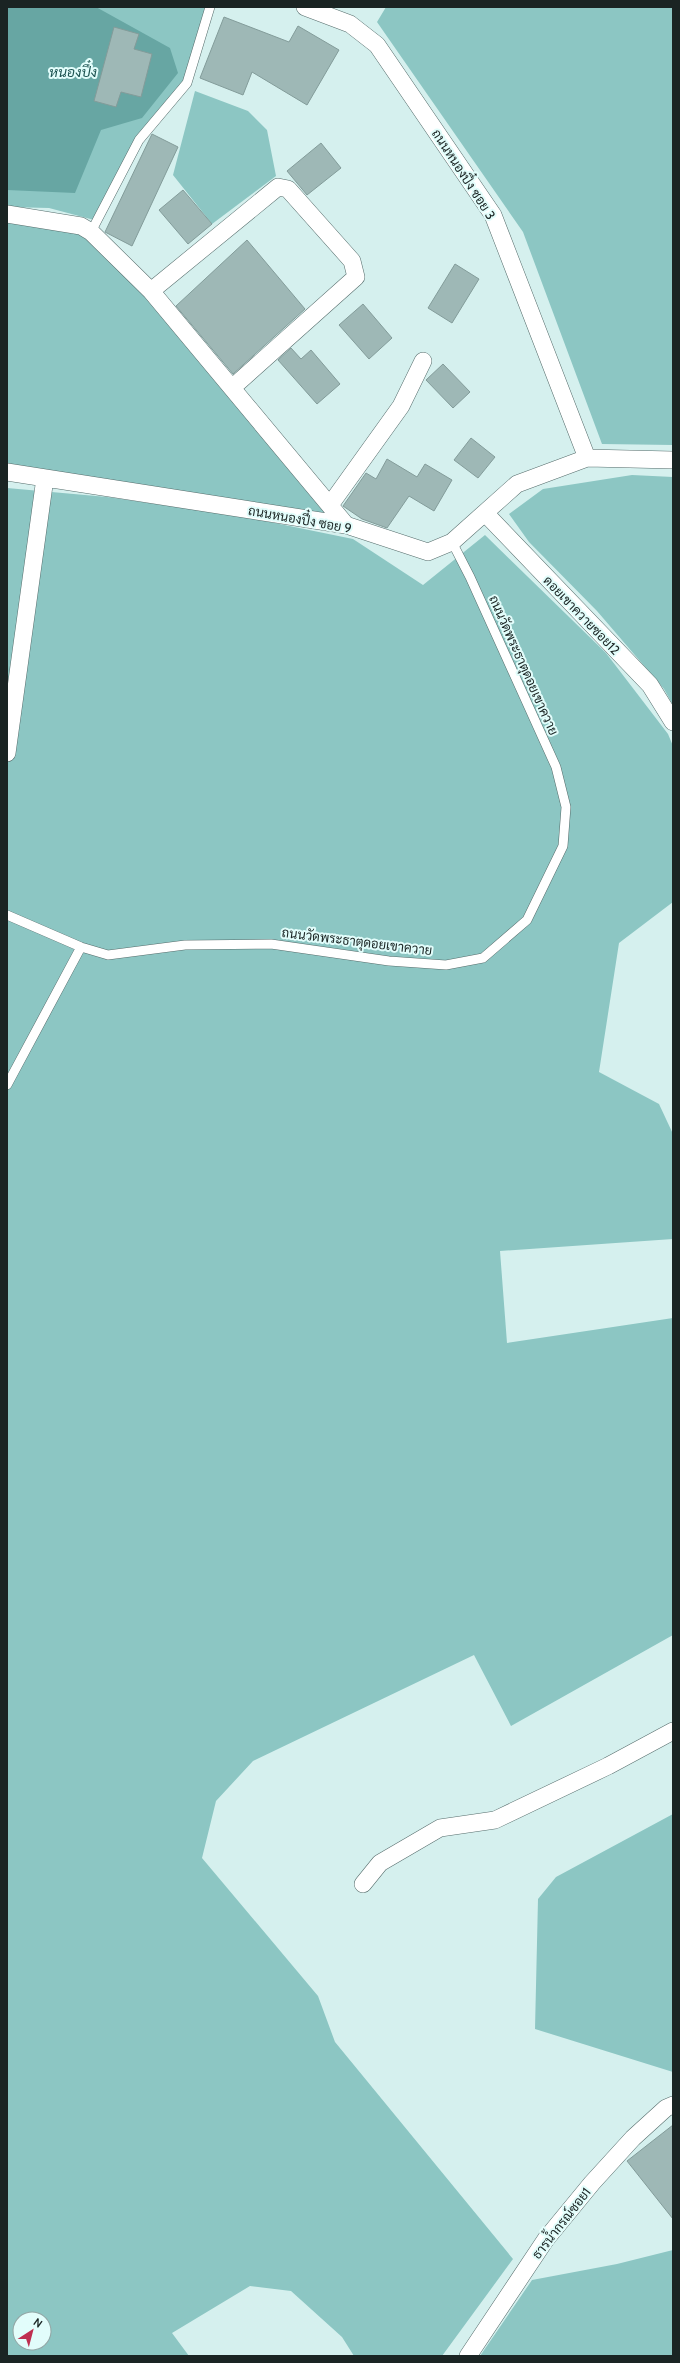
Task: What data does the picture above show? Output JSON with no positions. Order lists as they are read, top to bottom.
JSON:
{
  "streets": {
    "street": [
      "ถนนหนองปึ๋ง ซอย 3",
      "ถนนหนองปึ๋ง ซอย 9",
      "ดอยเขาควายซอย12",
      "ธารน้ำกรณ์ซอย1"
    ],
    "lane": ["ถนนวัดพระธาตุดอยเขาควาย"]
  },
  "crossings": [
    ["ถนนหนองปึ๋ง ซอย 3", "ถนนหนองปึ๋ง ซอย 9"],
    ["ถนนหนองปึ๋ง ซอย 9", "ดอยเขาควายซอย12"],
    ["ถนนหนองปึ๋ง ซอย 9", "ถนนวัดพระธาตุดอยเขาควาย"]
  ],
  "water": ["หนองปึ๋ง"],
  "north": "top right"
}
